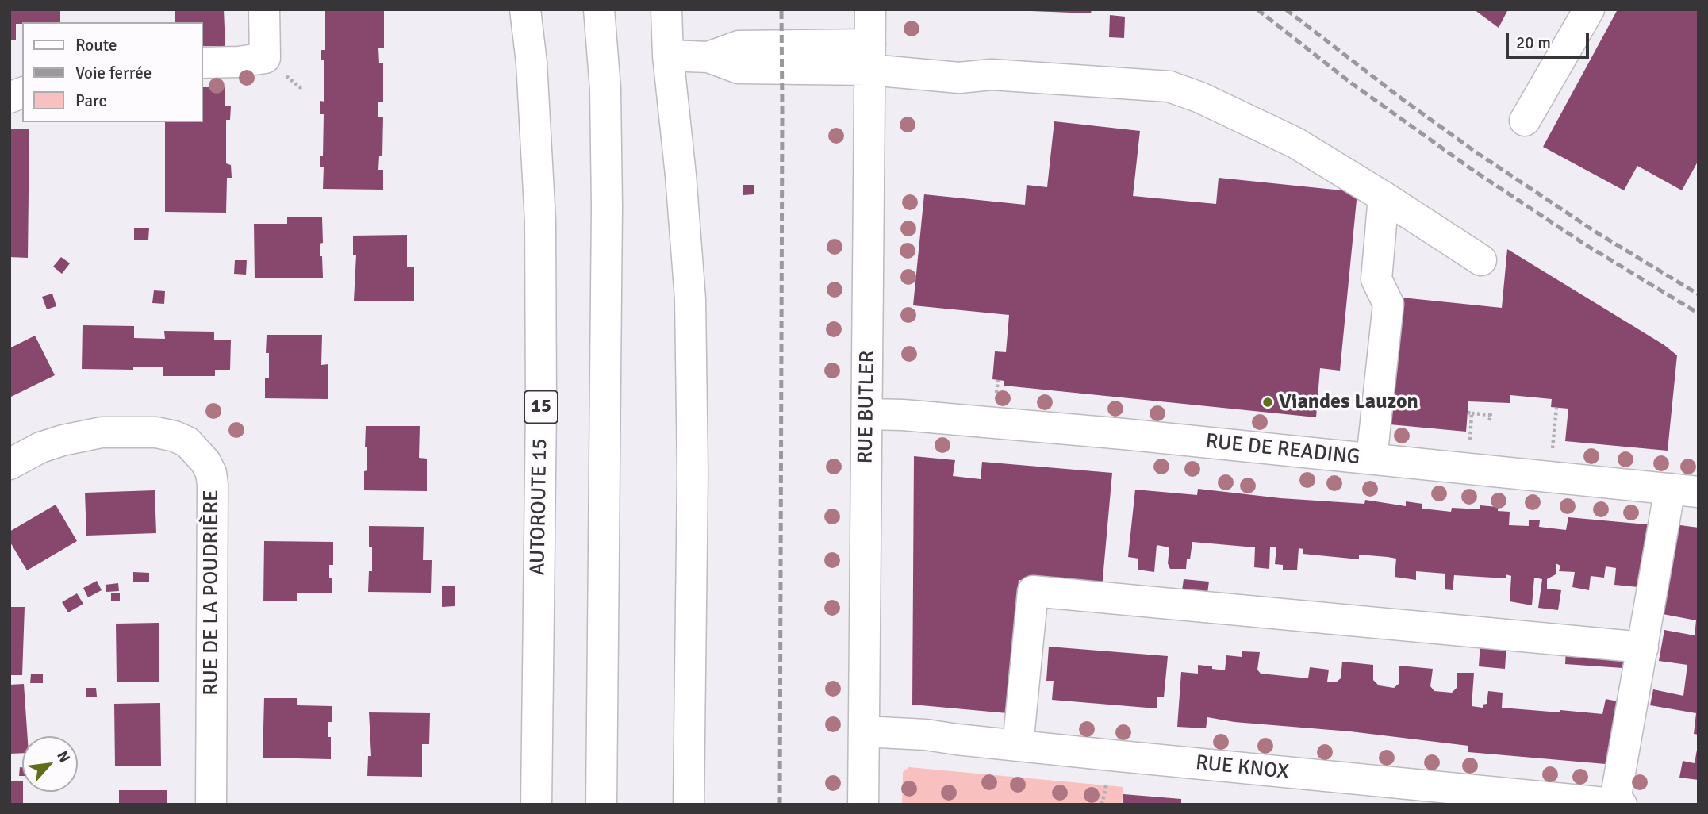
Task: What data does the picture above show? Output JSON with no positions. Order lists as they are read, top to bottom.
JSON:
{
  "streets": {
    "main road": [
      "15",
      "RUE BUTLER",
      "RUE DE READING",
      "AUTOROUTE 15",
      "RUE DE LA POUDRIÈRE",
      "RUE KNOX"
    ]
  },
  "crossings": [
    ["RUE BUTLER", "RUE DE READING"],
    ["RUE BUTLER", "RUE KNOX"]
  ],
  "places": ["Viandes Lauzon"],
  "legend": ["Route", "Voie ferrée", "Parc"],
  "scale_bar": "20 m",
  "north": "top right"
}
